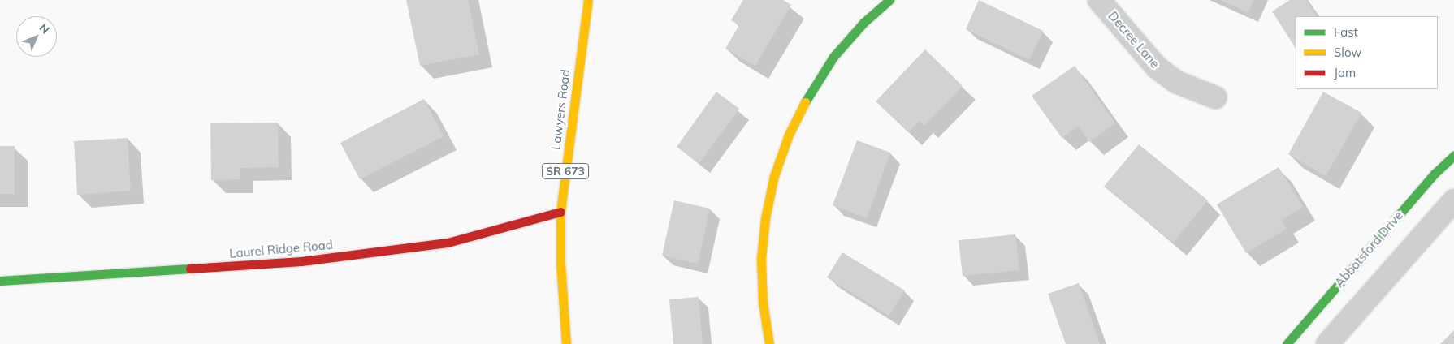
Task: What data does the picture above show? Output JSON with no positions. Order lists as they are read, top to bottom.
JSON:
{
  "streets": {
    "street": [
      "Decree Lane",
      "Lawyers Road",
      "SR 673",
      "Laurel Ridge Road",
      "Abbotsford Drive"
    ]
  },
  "crossings": [
    ["Lawyers Road", "Laurel Ridge Road"]
  ],
  "legend": ["Fast", "Slow", "Jam"],
  "north": "top right"
}
